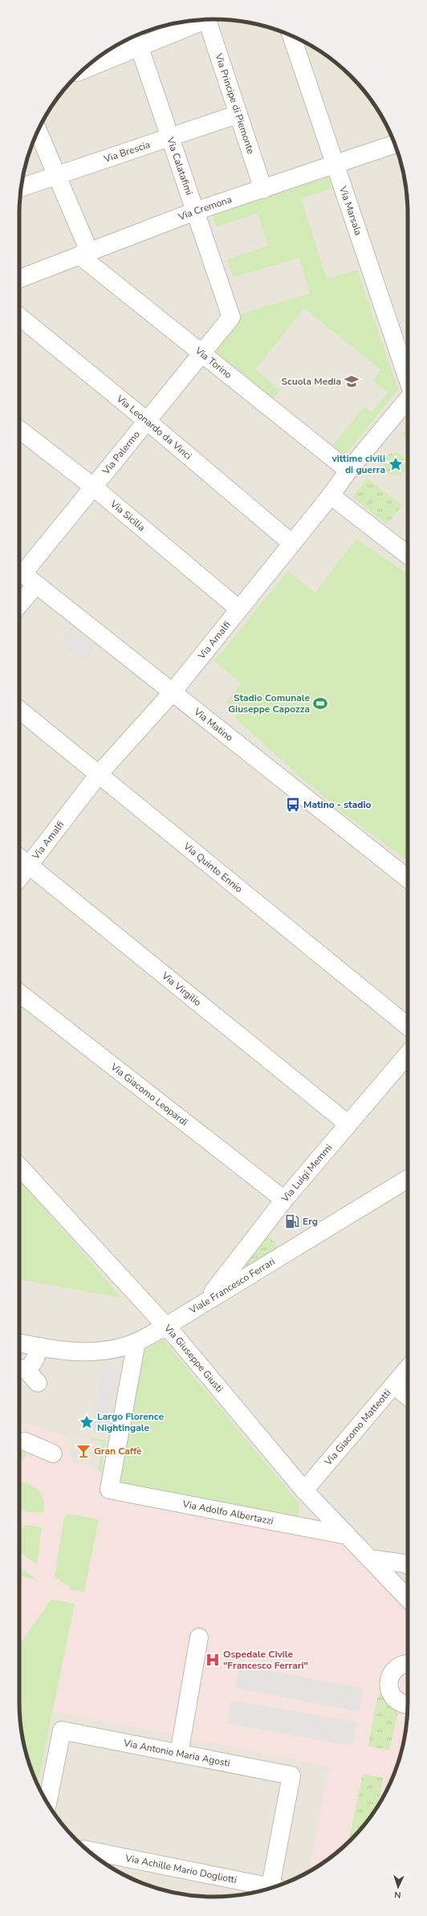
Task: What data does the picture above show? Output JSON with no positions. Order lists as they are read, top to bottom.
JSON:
{
  "streets": {
    "street": [
      "Via Principe di Piemonte",
      "Via Brescia",
      "Via Calatafimi",
      "Via Cremona",
      "Via Marsala",
      "Via Torino",
      "Via Leonardo da Vinci",
      "Via Palermo",
      "Via Sicilia",
      "Via Amalfi",
      "Via Matino",
      "Via Quinto Ennio",
      "Via Virgilio",
      "Via Giacomo Leopardi",
      "Via Luigi Memmi",
      "Viale Francesco Ferrari",
      "Via Giuseppe Giusti",
      "Via Giacomo Matteotti",
      "Via Adolfo Albertazzi",
      "Via Antonio Maria Agosti",
      "Via Achille Mario Dogliotti"
    ]
  },
  "crossings": [
    ["Via Principe di Piemonte", "Via Brescia"],
    ["Via Principe di Piemonte", "Via Cremona"],
    ["Via Brescia", "Via Calatafimi"],
    ["Via Brescia", "Via Torino"],
    ["Via Calatafimi", "Via Cremona"],
    ["Via Calatafimi", "Via Palermo"],
    ["Via Cremona", "Via Marsala"],
    ["Via Cremona", "Via Torino"],
    ["Via Torino", "Via Palermo"],
    ["Via Torino", "Via Amalfi"],
    ["Via Leonardo da Vinci", "Via Palermo"],
    ["Via Leonardo da Vinci", "Via Amalfi"],
    ["Via Palermo", "Via Sicilia"],
    ["Via Sicilia", "Via Amalfi"],
    ["Via Amalfi", "Via Matino"],
    ["Via Amalfi", "Via Quinto Ennio"],
    ["Via Amalfi", "Via Virgilio"],
    ["Via Virgilio", "Via Luigi Memmi"],
    ["Via Giacomo Leopardi", "Via Luigi Memmi"],
    ["Via Luigi Memmi", "Viale Francesco Ferrari"],
    ["Viale Francesco Ferrari", "Via Giuseppe Giusti"],
    ["Viale Francesco Ferrari", "Via Adolfo Albertazzi"],
    ["Via Giuseppe Giusti", "Via Giacomo Matteotti"],
    ["Via Giuseppe Giusti", "Via Adolfo Albertazzi"]
  ],
  "places": {
    "school or university": ["Scuola Media"],
    "place": ["vittime civili di guerra", "Largo Florence Nightingale"],
    "sports": ["Stadio Comunale Giuseppe Capozza"],
    "bus stop": ["Matino - stadio"],
    "fuel station": ["Erg"],
    "bar": ["Gran Caffè"],
    "hospital": ["Ospedale Civile \"Francesco Ferrari\""]
  },
  "north": "bottom"
}
